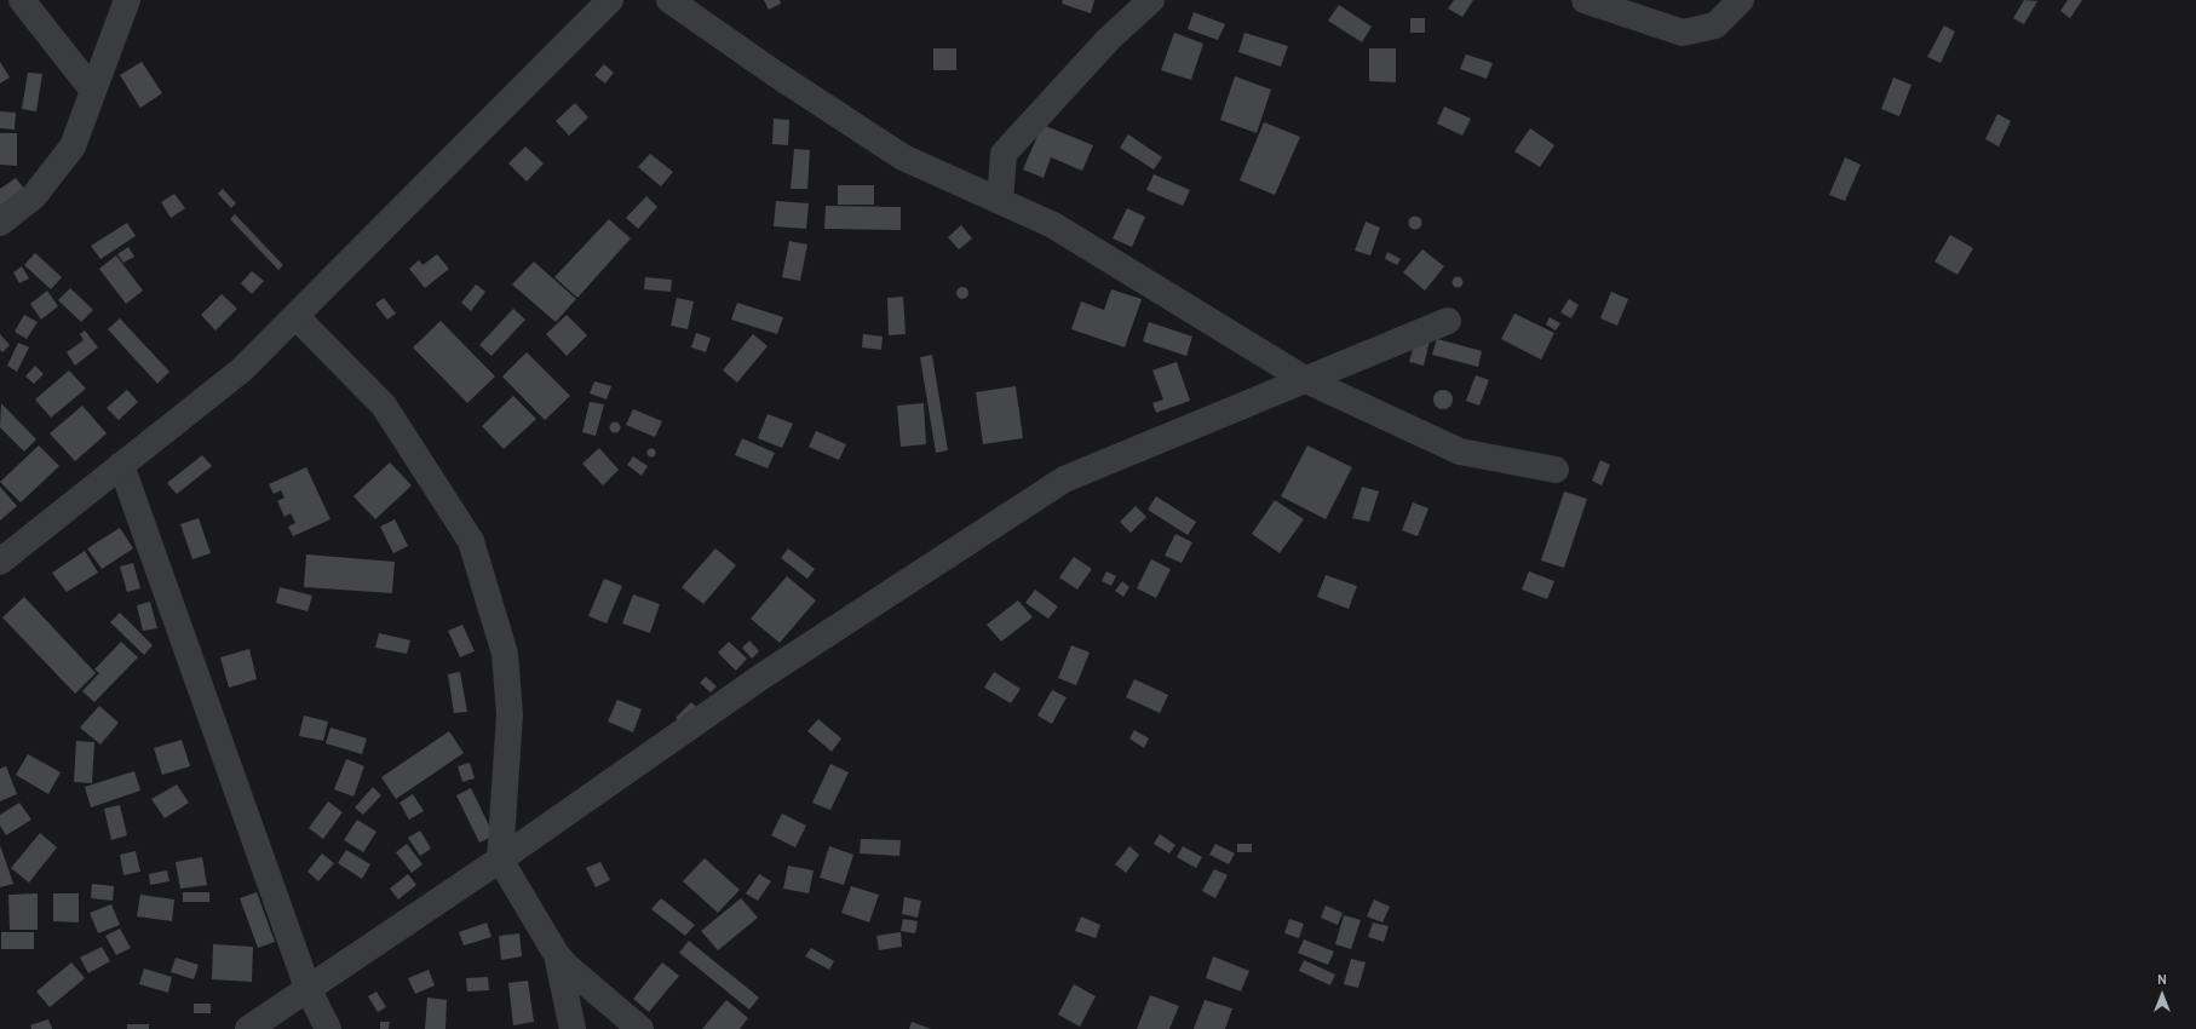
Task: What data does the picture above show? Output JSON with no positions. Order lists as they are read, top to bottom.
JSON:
{
  "north": "top"
}
